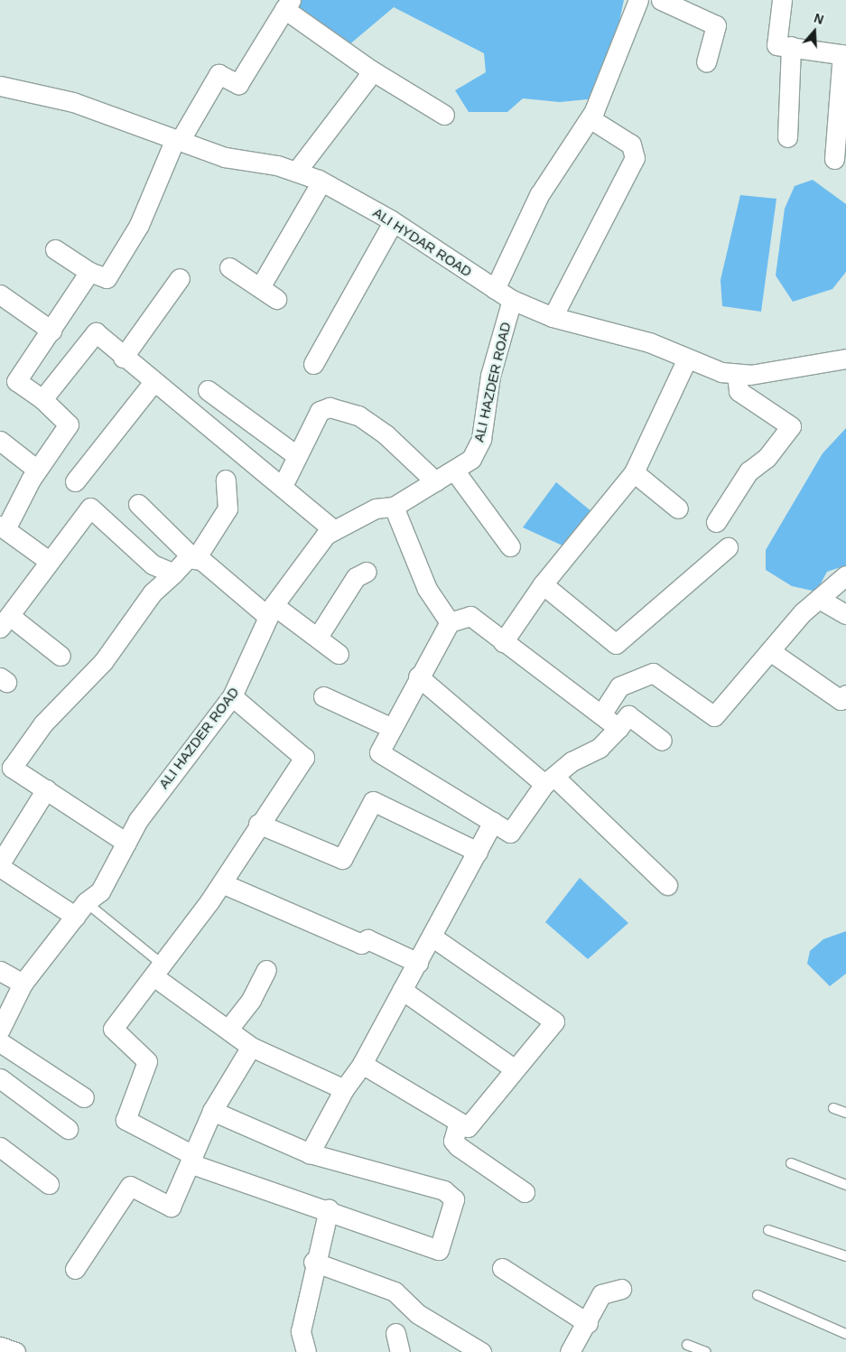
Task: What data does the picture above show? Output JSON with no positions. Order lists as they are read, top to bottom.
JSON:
{
  "streets": {
    "street": ["ALI HYDAR ROAD", "ALI HAZDER ROAD"]
  },
  "crossings": [
    ["ALI HYDAR ROAD", "ALI HAZDER ROAD"]
  ],
  "north": "top"
}
